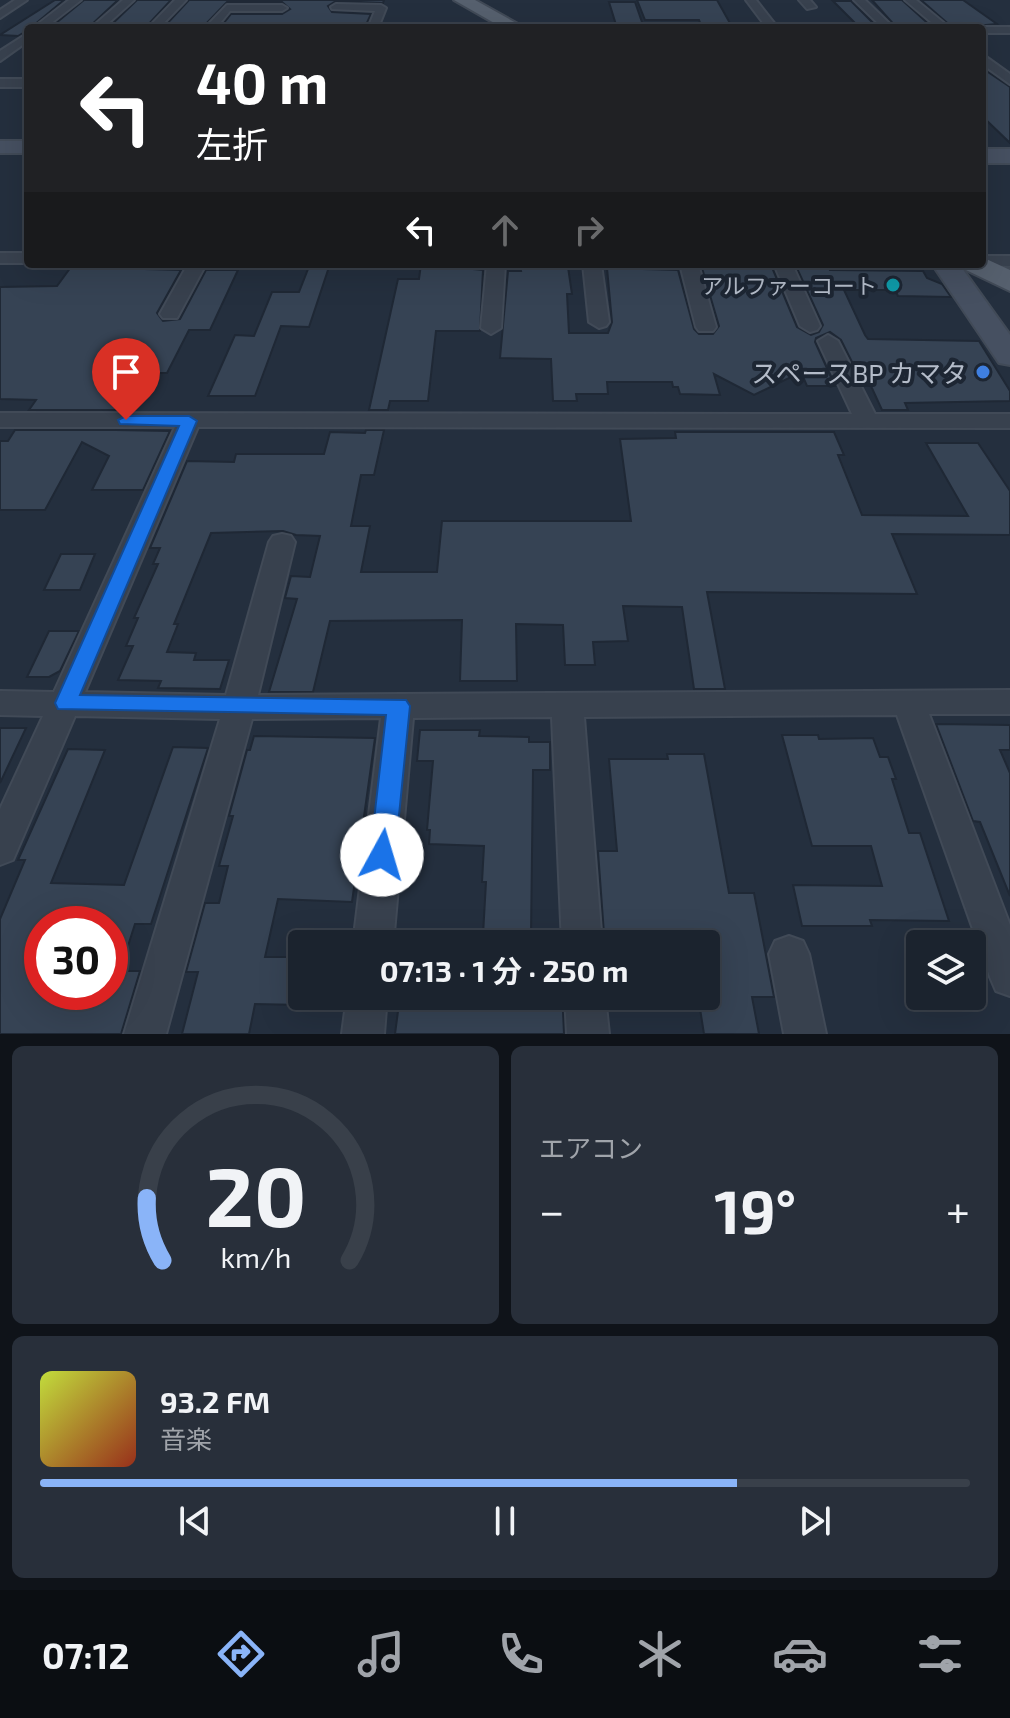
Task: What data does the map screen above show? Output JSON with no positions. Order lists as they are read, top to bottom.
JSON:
{
  "places": ["アルファーコート", "スペースBP カマタ"],
  "page": {
    "turn": ["40 m", "左折"],
    "limit": "30",
    "trip": "07:13 · 1 分 · 250 m",
    "tile": "エアコン",
    "heat": ["−", "19°", "+"],
    "song": ["93.2 FM", "音楽"],
    "tabs": "07:12",
    "gauge": ["20", "km/h"]
  }
}
